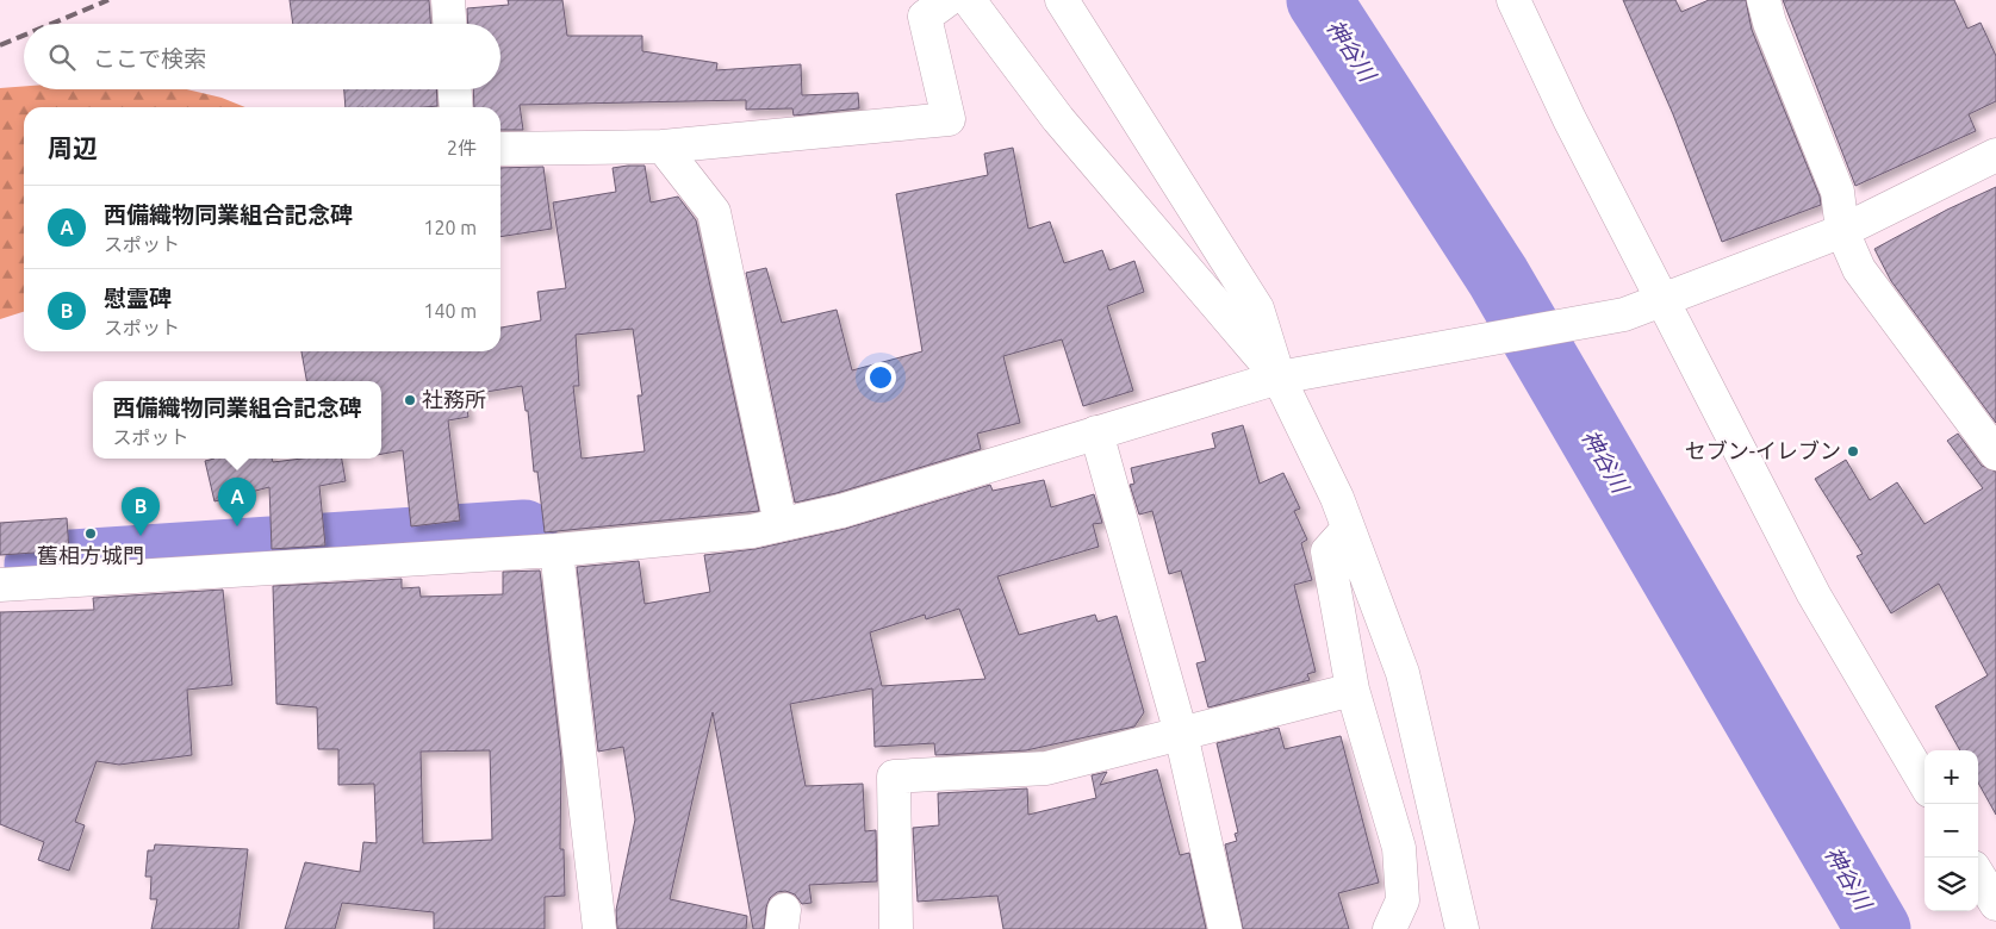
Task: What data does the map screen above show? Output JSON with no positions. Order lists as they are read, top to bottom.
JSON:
{
  "water": ["神谷川"],
  "places": ["社務所", "セブン-イレブン", "舊相方城門"],
  "page": {
    "search": "ここで検索",
    "heading": ["周辺", "2件"],
    "list": [
      {
        "mark": "A",
        "name": "西備織物同業組合記念碑",
        "note": "スポット",
        "value": "120 m"
      },
      {
        "mark": "B",
        "name": "慰霊碑",
        "note": "スポット",
        "value": "140 m"
      }
    ],
    "popup": ["西備織物同業組合記念碑", "スポット"],
    "pins": ["A", "B"],
    "map_buttons": ["+", "−"]
  }
}
